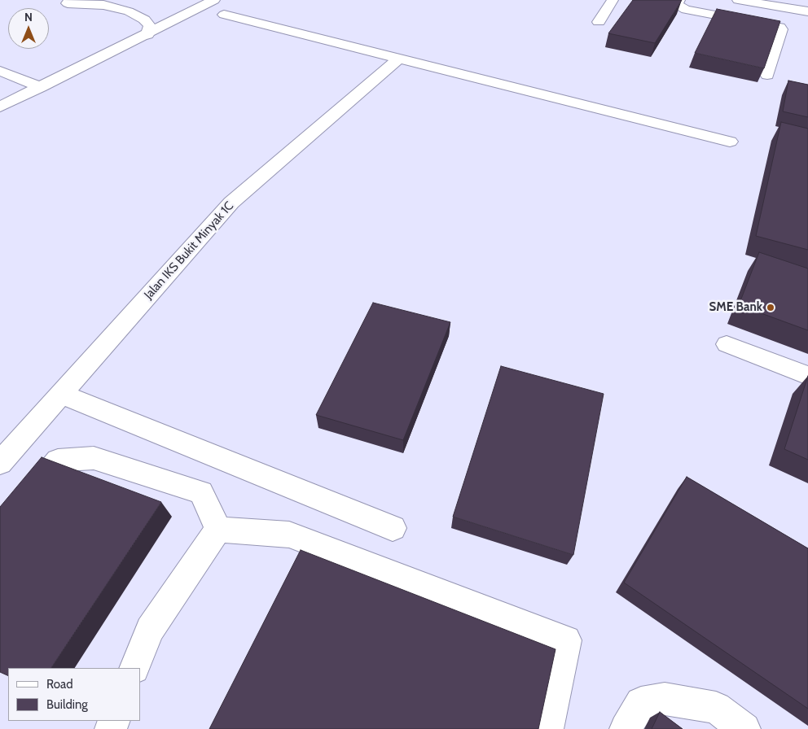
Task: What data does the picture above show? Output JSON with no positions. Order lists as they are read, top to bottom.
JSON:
{
  "streets": {
    "street": ["Jalan IKS Bukit Minyak 1C"]
  },
  "places": ["SME Bank"],
  "legend": ["Road", "Building"],
  "north": "top"
}
